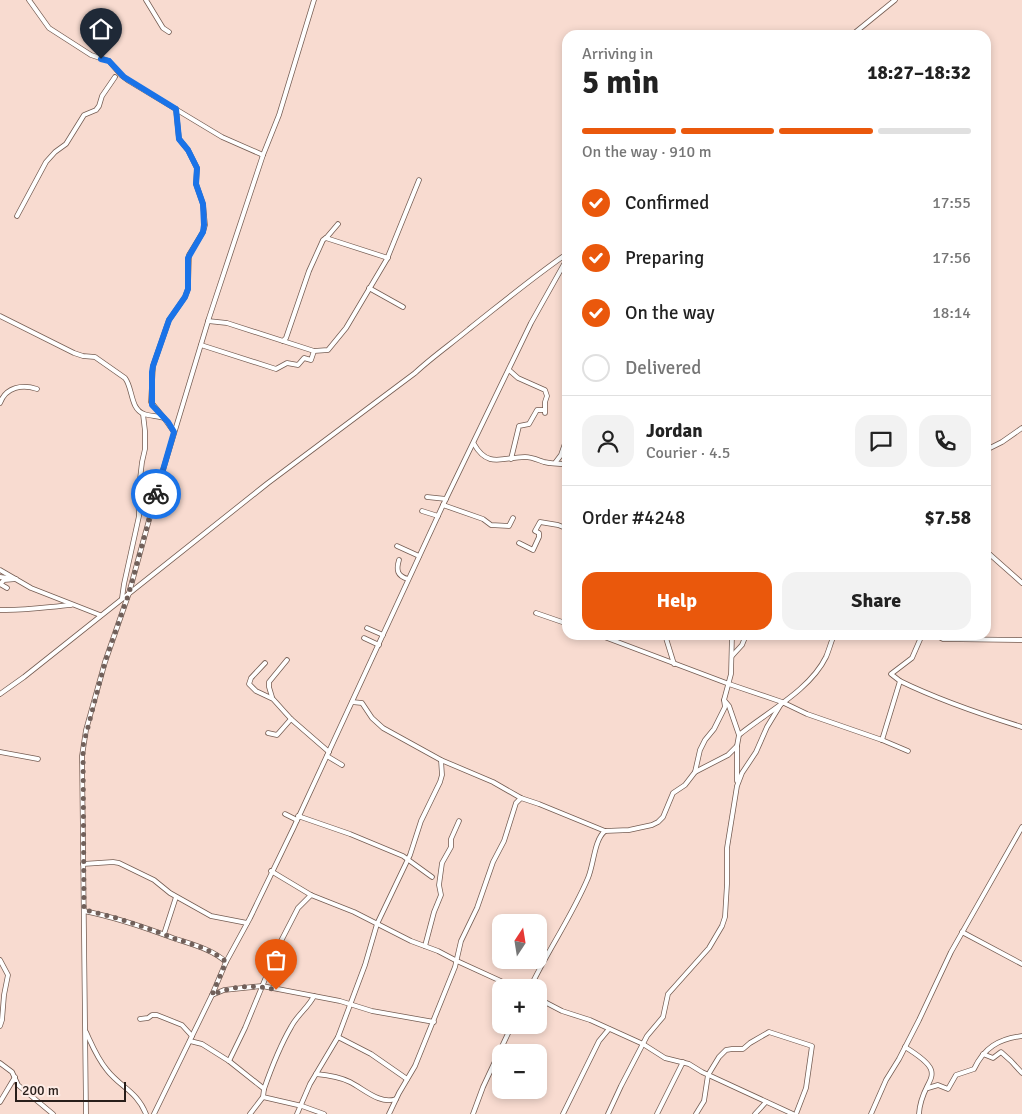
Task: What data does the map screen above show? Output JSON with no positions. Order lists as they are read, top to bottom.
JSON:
{
  "scale_bar": "200 m",
  "north": "top",
  "page": {
    "heading": ["5 min", "Arriving in", "18:27–18:32"],
    "panel": [
      "Jordan",
      "Courier · 4.5",
      "Order #4248",
      "$7.58"
    ],
    "bar": "On the way · 910 m",
    "list": [
      ["Confirmed", "17:55"],
      ["Preparing", "17:56"],
      ["On the way", "18:14"],
      "Delivered"
    ],
    "buttons": ["Help", "Share"],
    "map_buttons": ["+", "−"],
    "scale": "200 m"
  }
}
